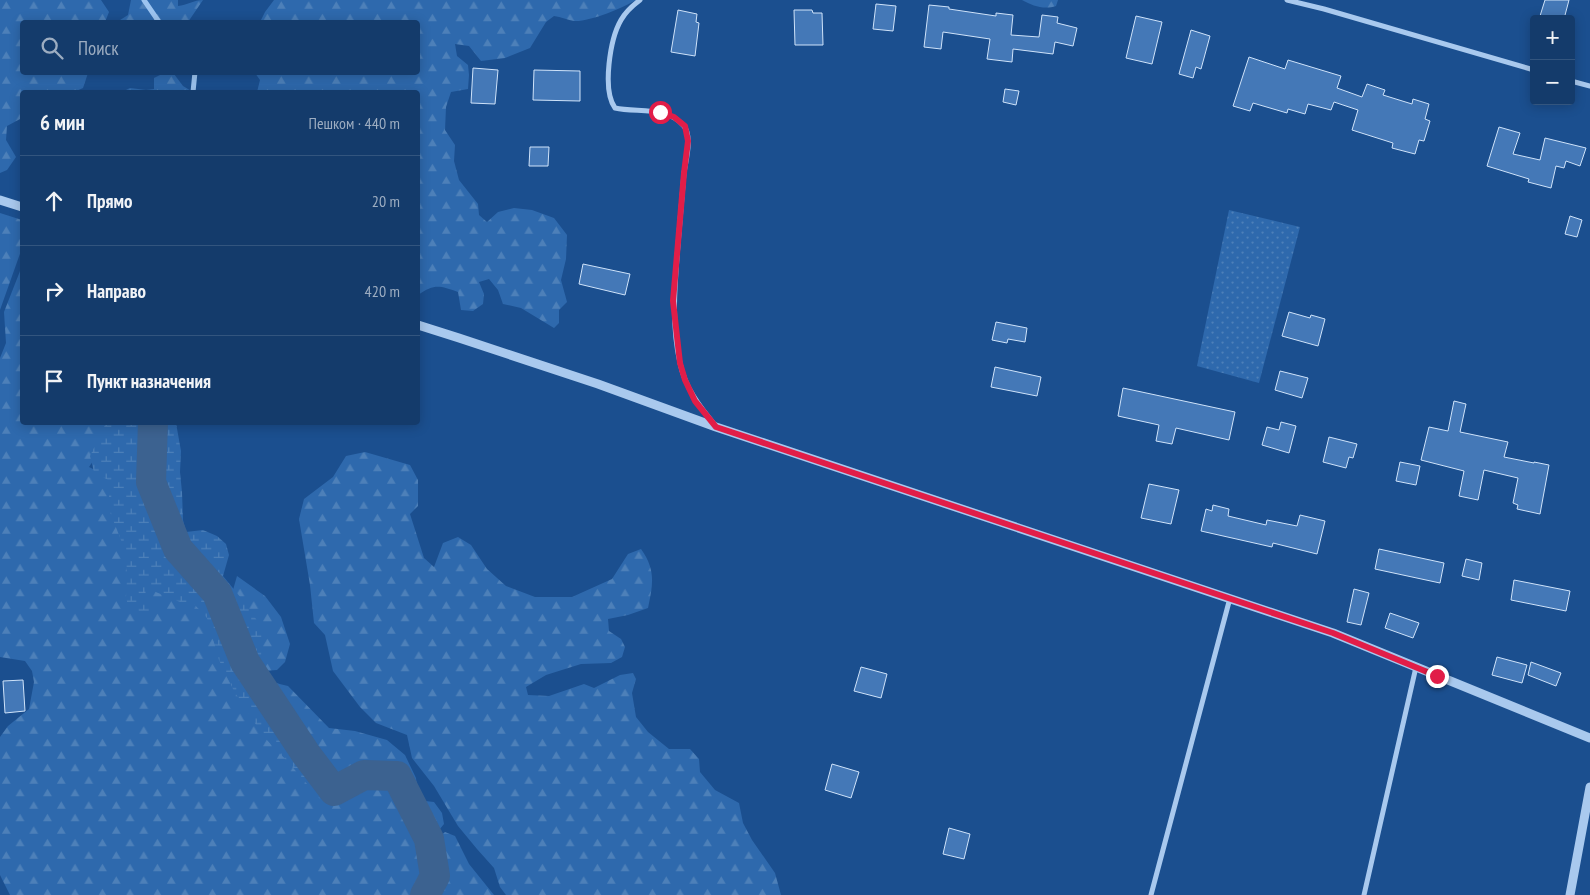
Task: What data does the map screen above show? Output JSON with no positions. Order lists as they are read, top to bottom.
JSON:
{
  "page": {
    "map_buttons": ["+", "−"],
    "search": "Поиск",
    "heading": ["6 мин", "Пешком · 440 m"],
    "list": [
      ["Прямо", "20 m"],
      ["Направо", "420 m"],
      "Пункт назначения"
    ]
  }
}
